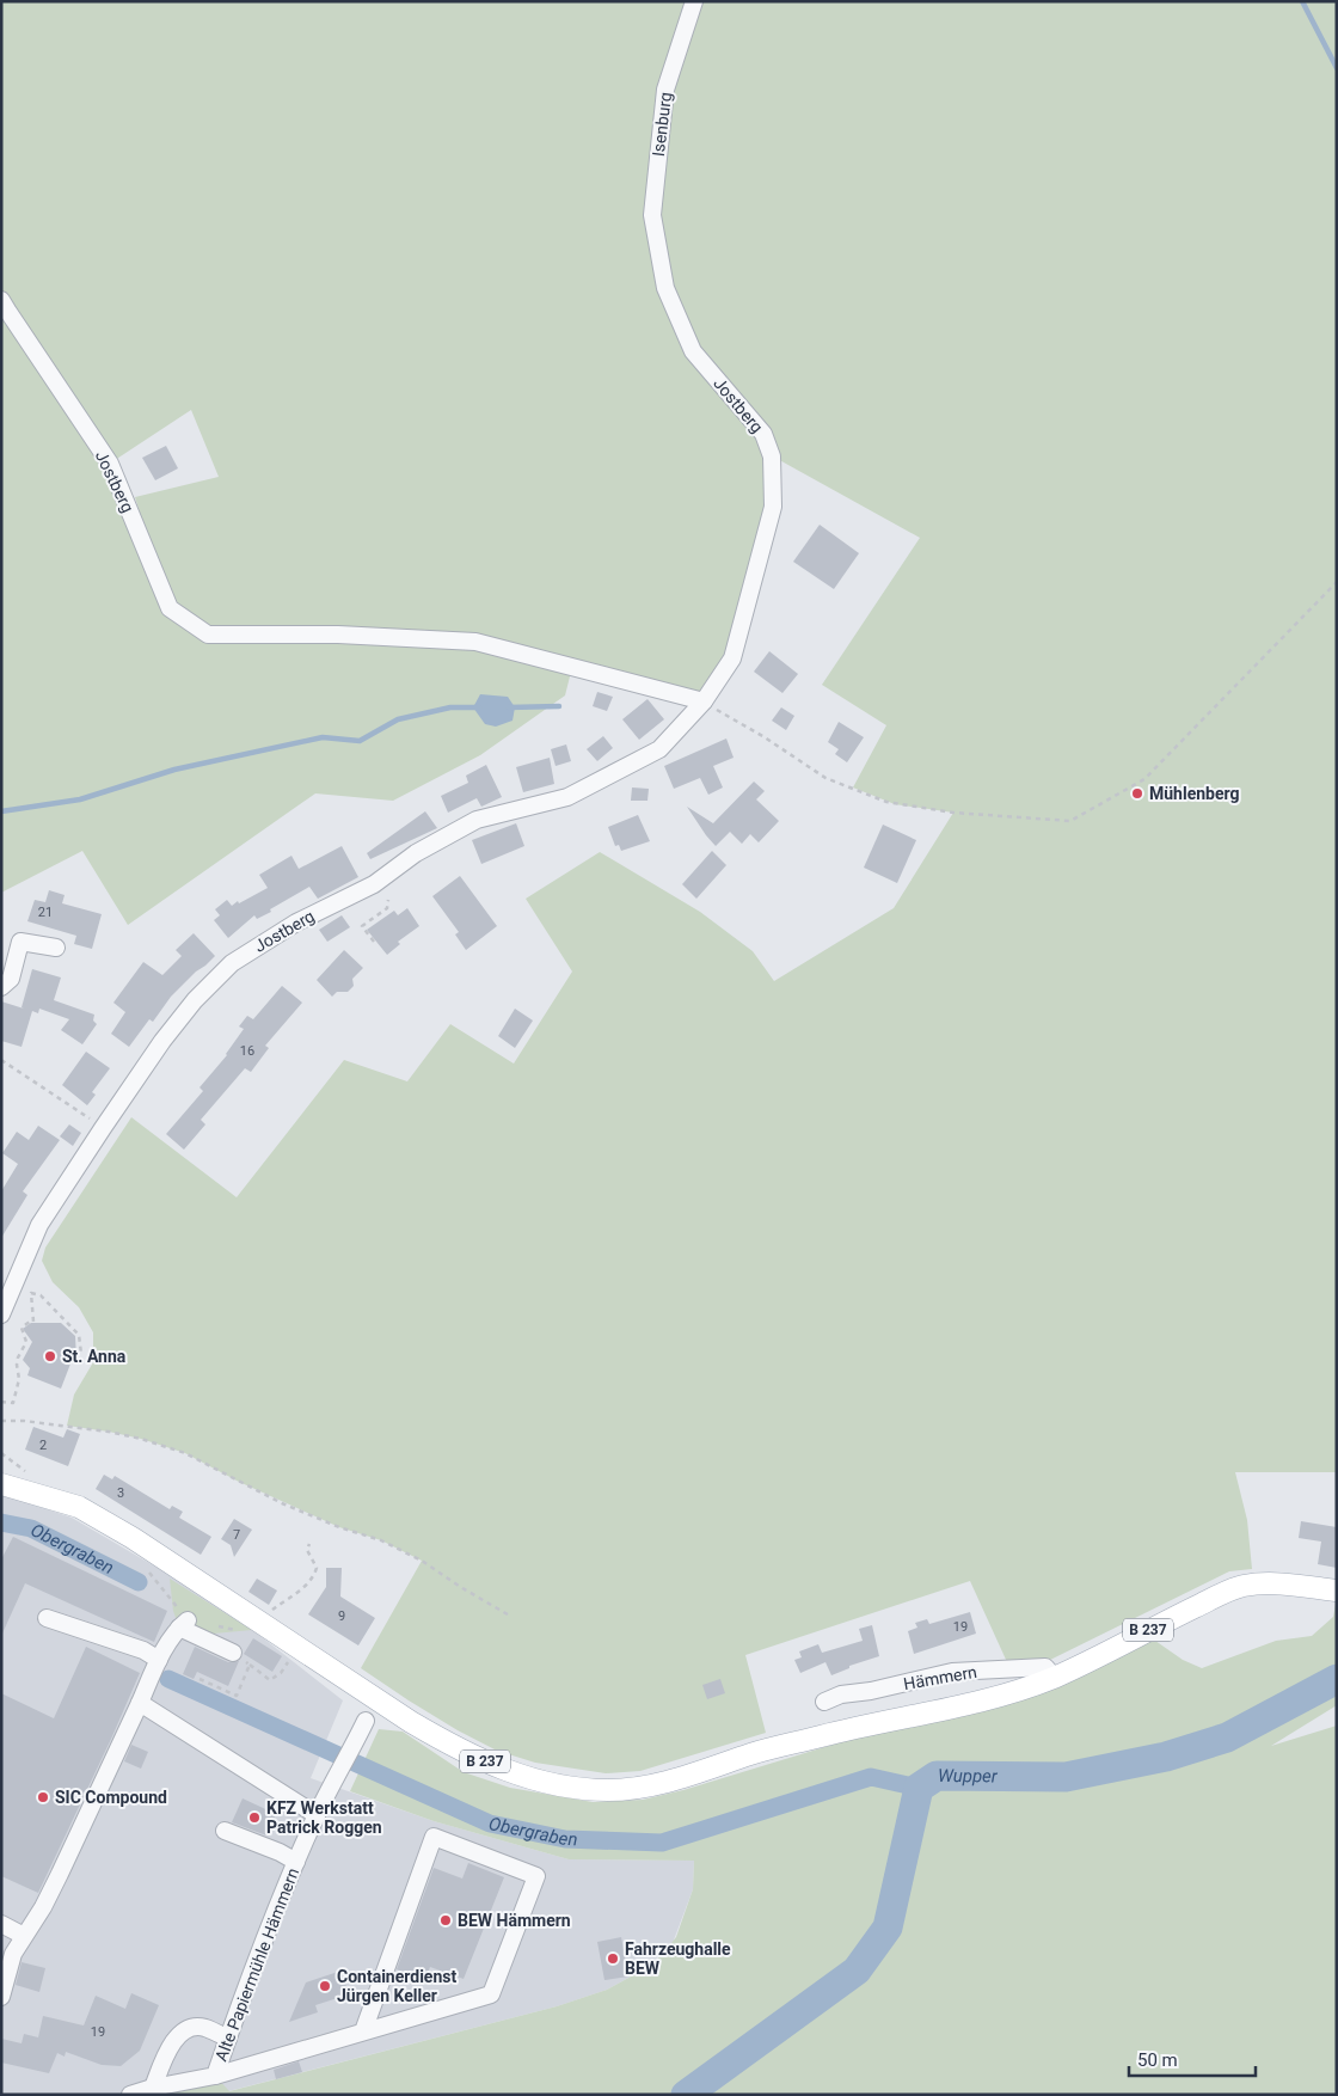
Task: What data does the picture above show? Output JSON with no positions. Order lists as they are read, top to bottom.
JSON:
{
  "streets": {
    "main road": ["B 237"],
    "street": [
      "Isenburg",
      "Jostberg",
      "Hämmern",
      "Alte Papiermühle Hämmern"
    ]
  },
  "crossings": [
    ["Isenburg", "Jostberg"],
    ["B 237", "Hämmern"]
  ],
  "water": ["Obergraben", "Wupper"],
  "places": [
    "Mühlenberg",
    "St. Anna",
    "SIC Compound",
    "KFZ Werkstatt Patrick Roggen",
    "BEW Hämmern",
    "Fahrzeughalle BEW",
    "Containerdienst Jürgen Keller"
  ],
  "house_numbers": [
    "21",
    "16",
    "2",
    "3",
    "7",
    "9",
    "19",
    "19"
  ],
  "scale_bar": "50 m"
}
